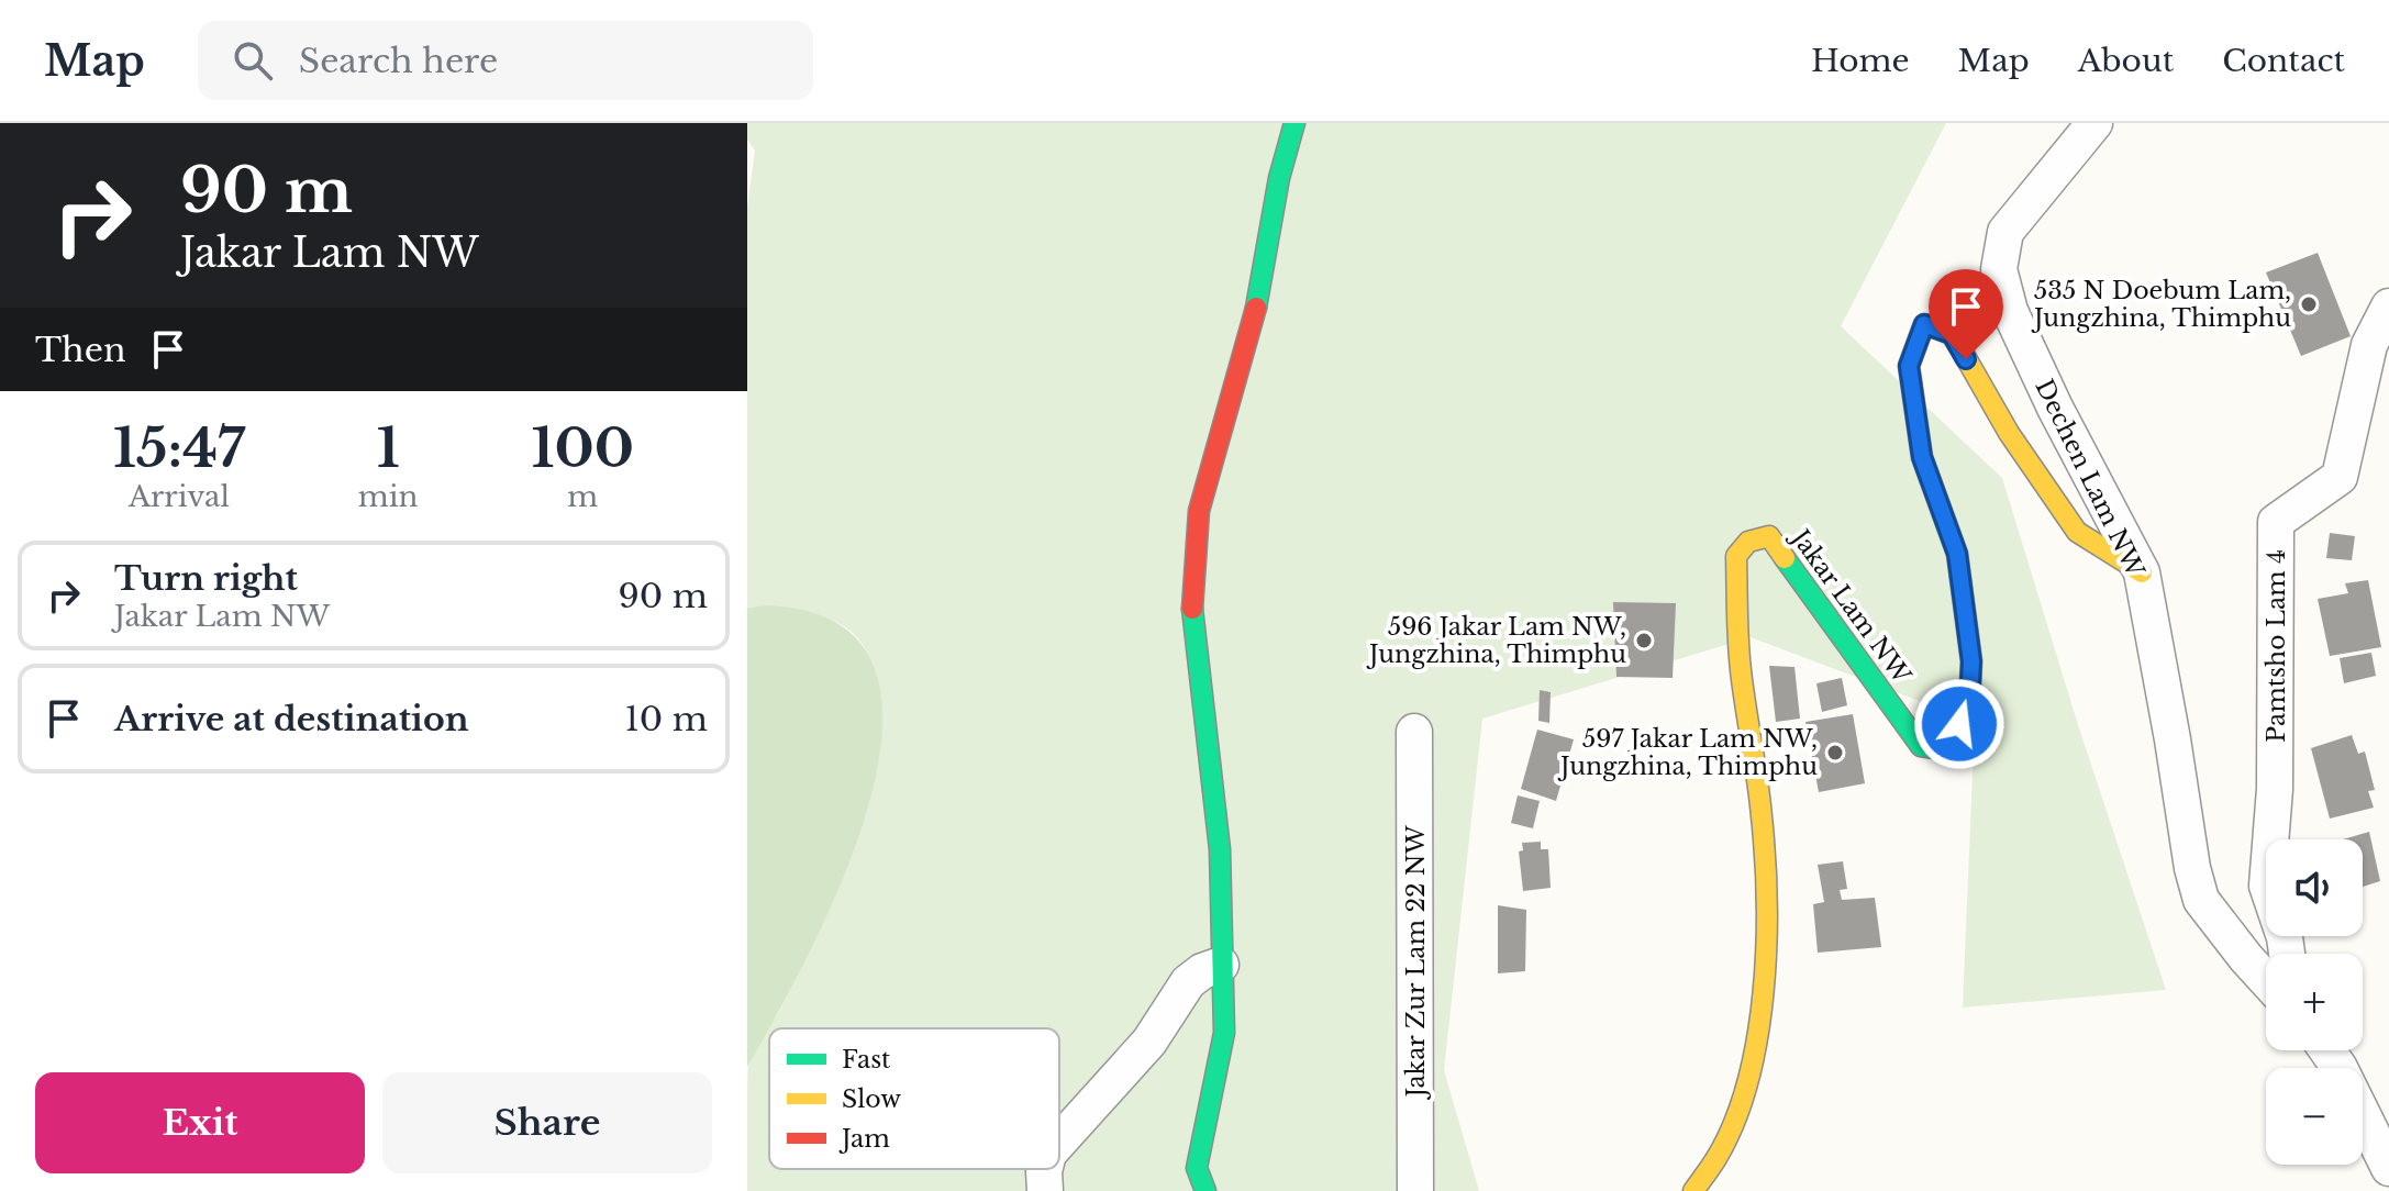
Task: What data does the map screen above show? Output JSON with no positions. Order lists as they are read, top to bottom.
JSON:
{
  "streets": {
    "street": [
      "Dechen Lam NW",
      "Jakar Lam NW",
      "Pamtsho Lam 4",
      "Jakar Zur Lam 22 NW"
    ]
  },
  "crossings": [
    ["Dechen Lam NW", "Jakar Lam NW"]
  ],
  "places": ["535 N Doebum Lam, Jungzhina, Thimphu", "596 Jakar Lam NW, Jungzhina, Thimphu", "597 Jakar Lam NW, Jungzhina, Thimphu"],
  "legend": ["Fast", "Slow", "Jam"],
  "page": {
    "header": "Map",
    "search": "Search here",
    "nav": [
      "Home",
      "Map",
      "About",
      "Contact"
    ],
    "turn": ["90 m", "Jakar Lam NW"],
    "then": "Then",
    "eta": [
      "15:47",
      "Arrival",
      "1",
      "min",
      "100",
      "m"
    ],
    "list": [
      {
        "name": "Turn right",
        "note": "Jakar Lam NW",
        "value": "90 m"
      },
      {
        "name": "Arrive at destination",
        "value": "10 m"
      }
    ],
    "map_buttons": ["+", "−"],
    "buttons": ["Exit", "Share"]
  }
}
